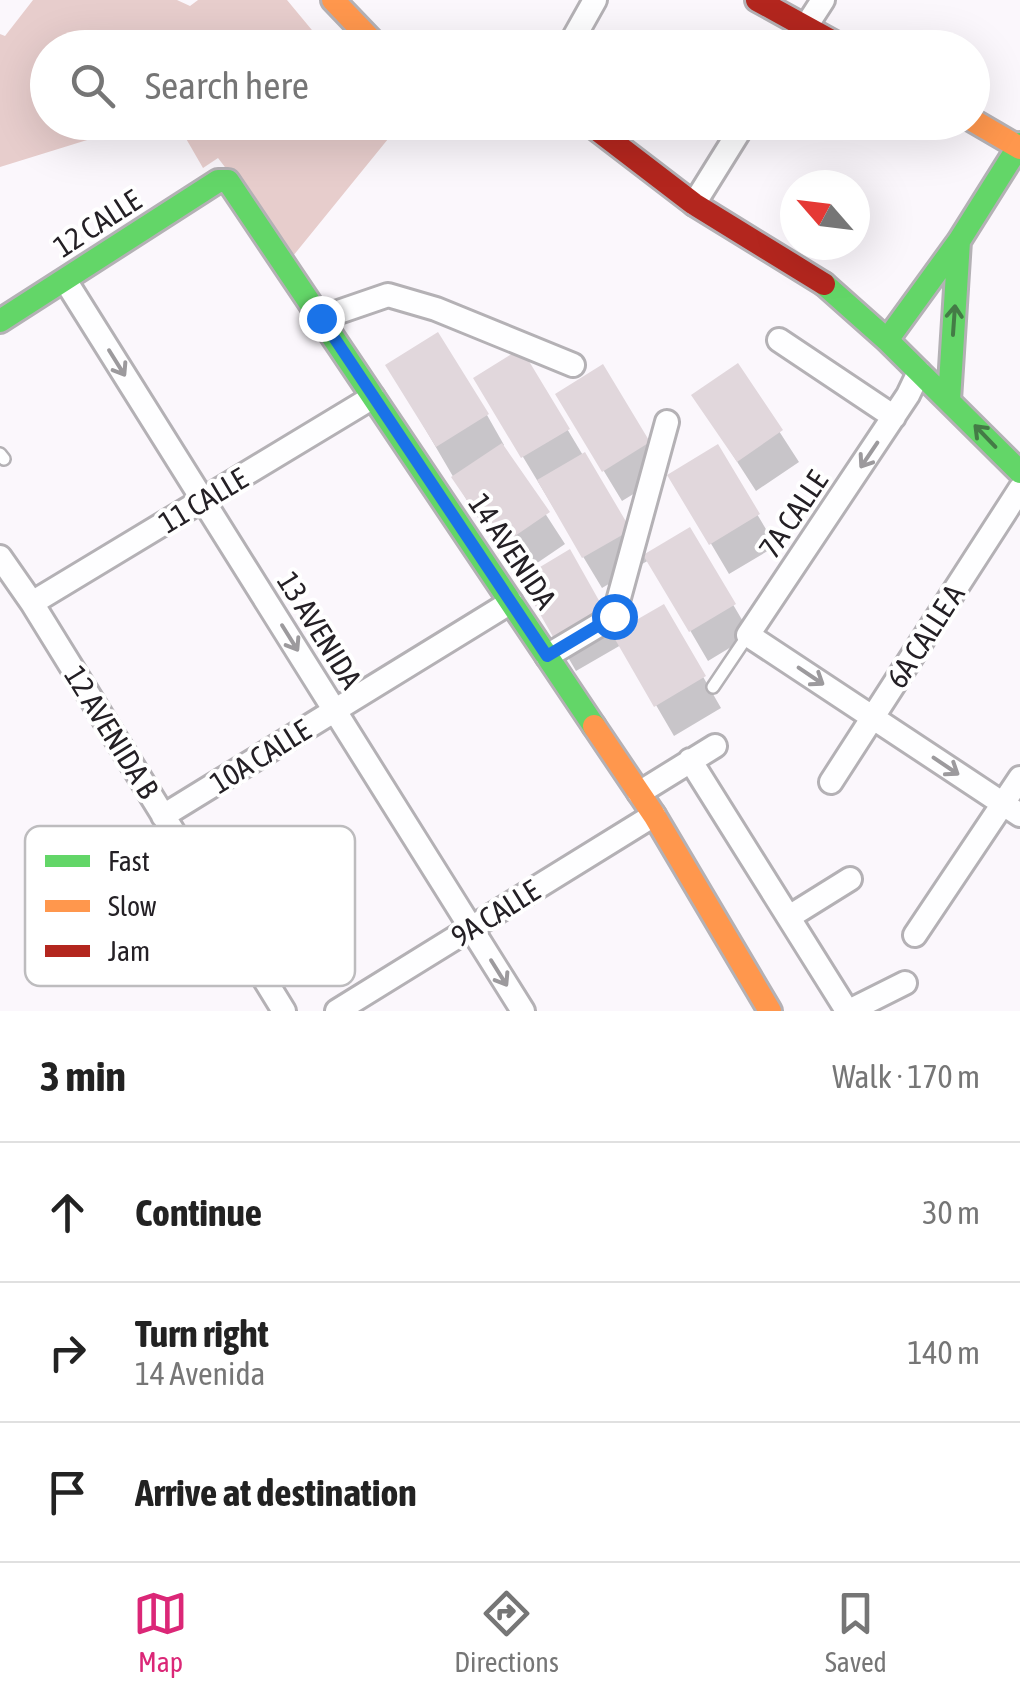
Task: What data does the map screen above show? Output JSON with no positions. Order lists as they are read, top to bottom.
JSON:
{
  "streets": {
    "street": [
      "12 CALLE",
      "11 CALLE",
      "7A CALLE",
      "14 AVENIDA",
      "13 AVENIDA",
      "6A CALLE A",
      "12 AVENIDA B",
      "10A CALLE",
      "9A CALLE"
    ]
  },
  "crossings": [
    ["12 CALLE", "14 AVENIDA"],
    ["12 CALLE", "13 AVENIDA"],
    ["11 CALLE", "14 AVENIDA"],
    ["11 CALLE", "13 AVENIDA"],
    ["11 CALLE", "12 AVENIDA B"],
    ["14 AVENIDA", "10A CALLE"],
    ["14 AVENIDA", "9A CALLE"],
    ["13 AVENIDA", "10A CALLE"],
    ["13 AVENIDA", "9A CALLE"],
    ["12 AVENIDA B", "10A CALLE"]
  ],
  "one_way": ["13 AVENIDA"],
  "legend": ["Fast", "Slow", "Jam"],
  "north": "top left",
  "page": {
    "search": "Search here",
    "heading": ["3 min", "Walk · 170 m"],
    "list": [
      ["Continue", "30 m"],
      ["Turn right", "14 Avenida", "140 m"],
      "Arrive at destination"
    ],
    "nav": ["Map", "Directions", "Saved"]
  }
}
